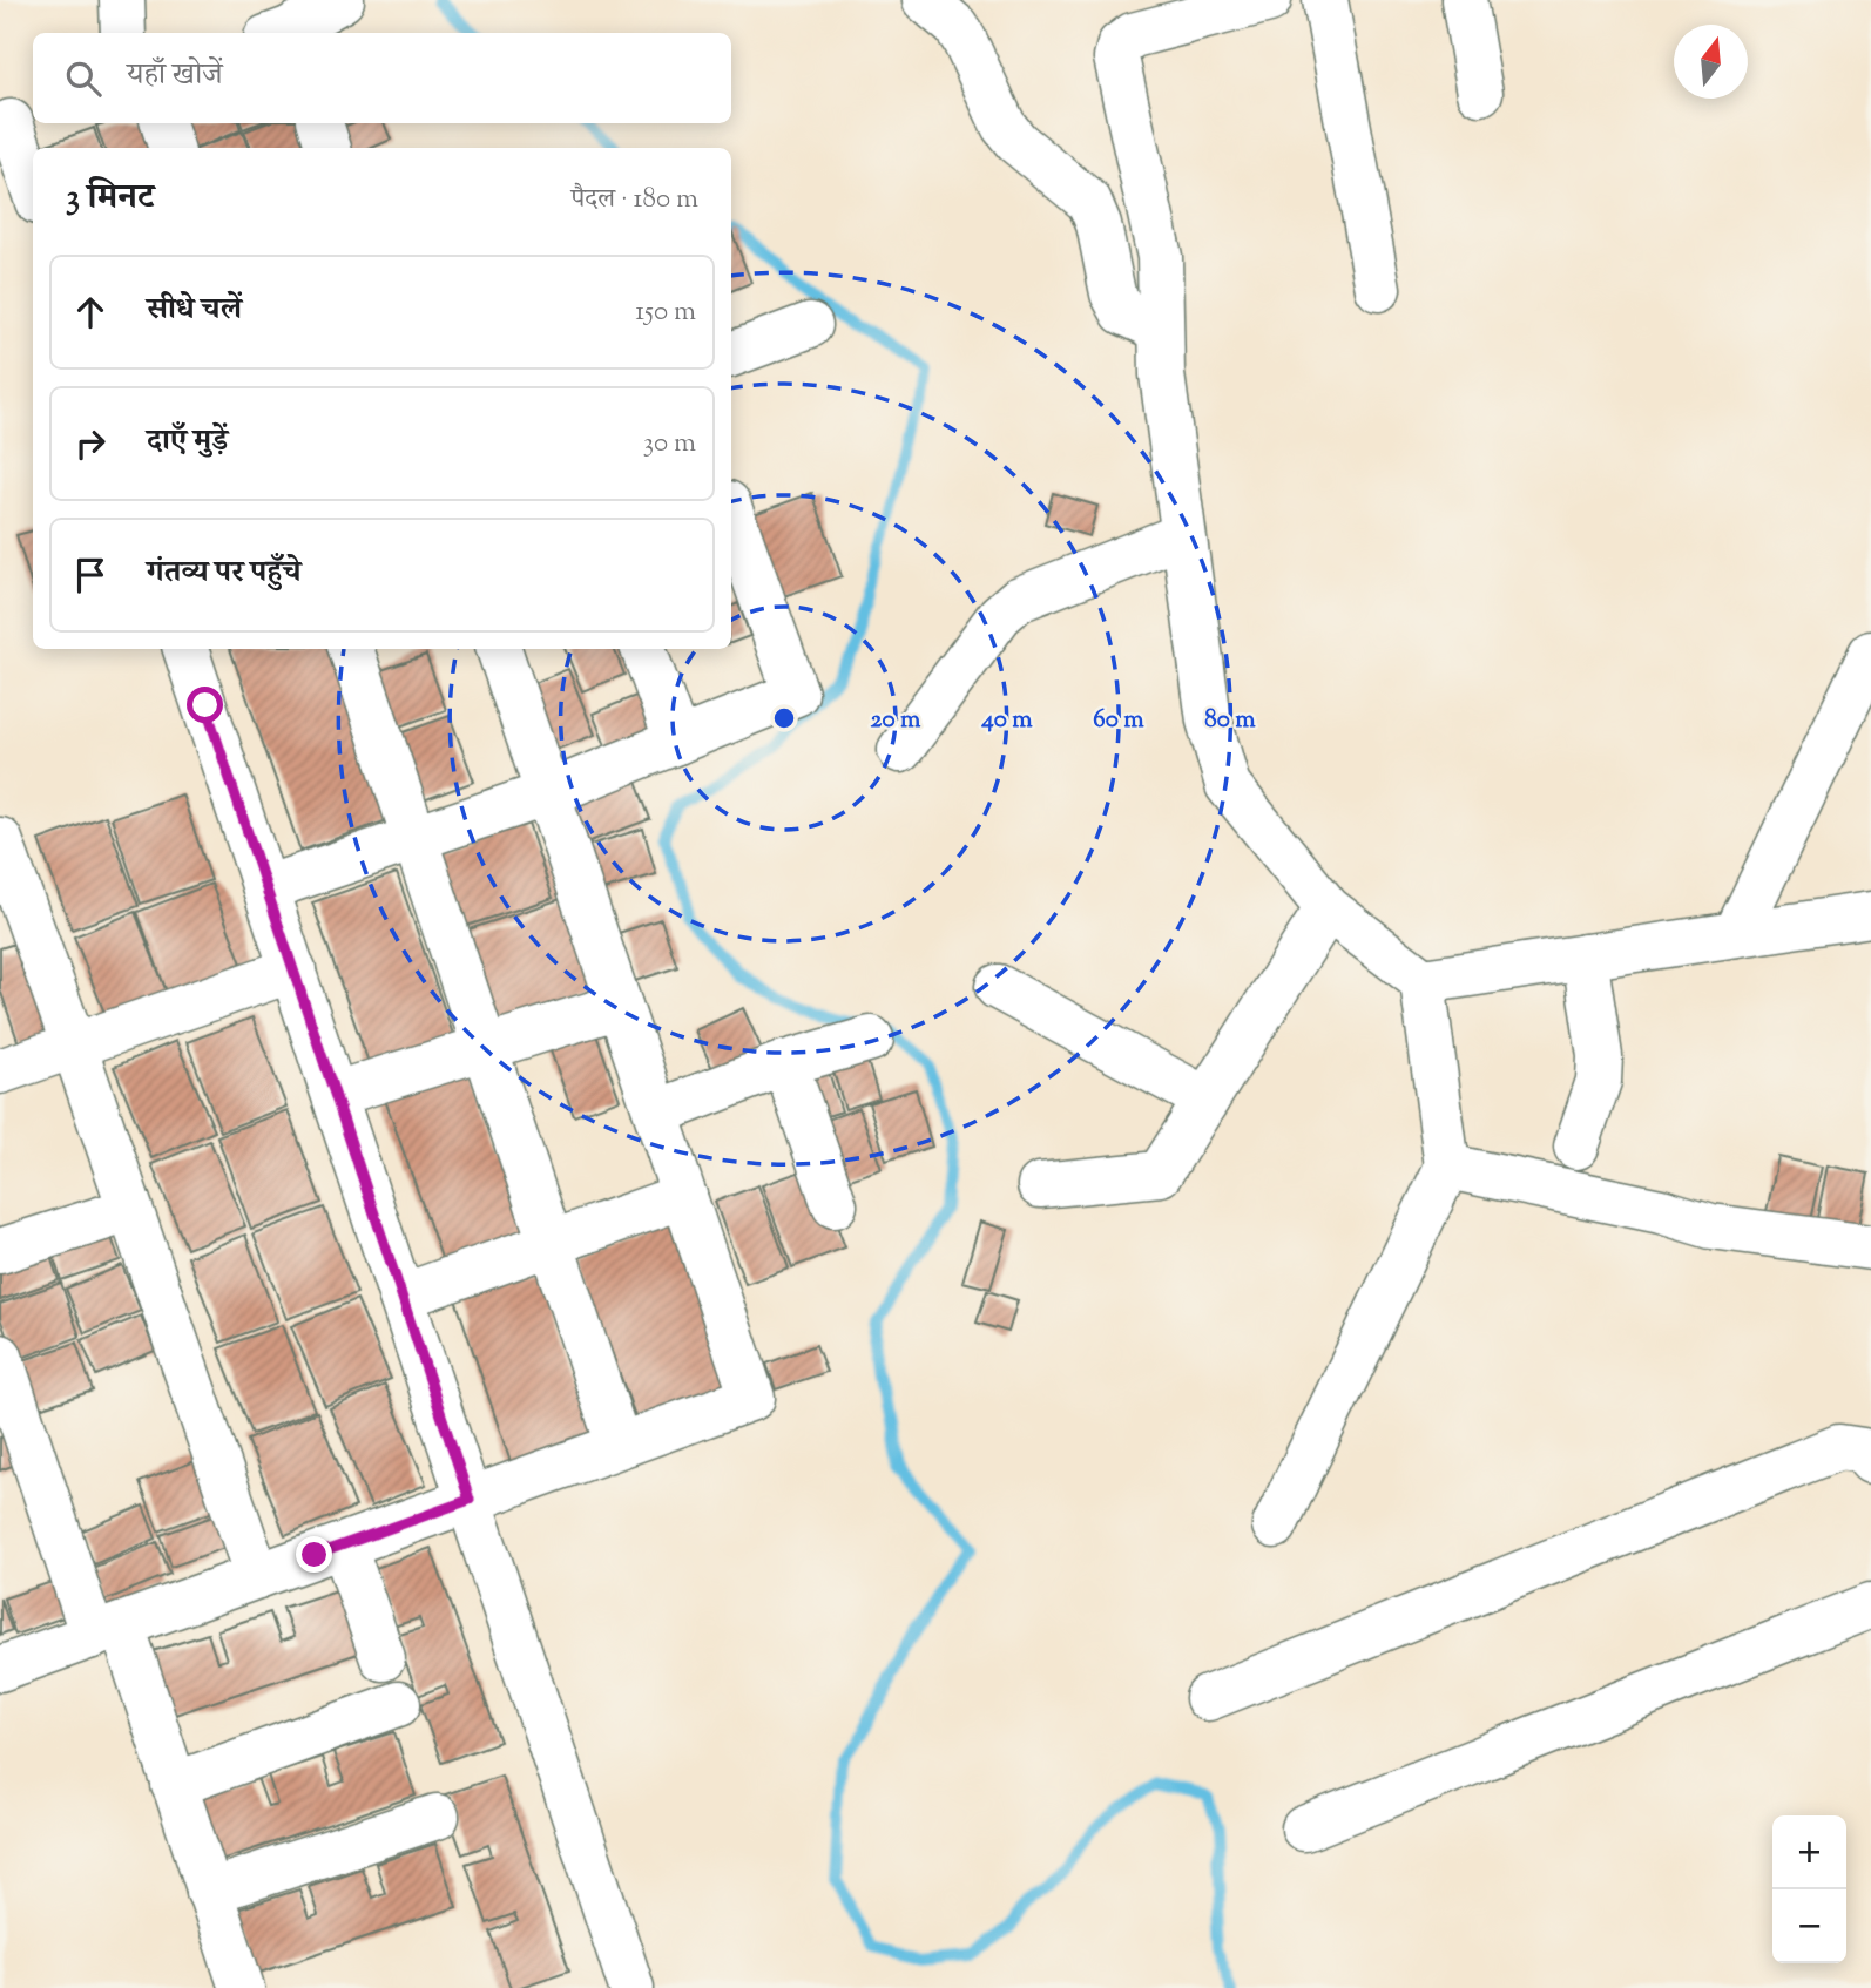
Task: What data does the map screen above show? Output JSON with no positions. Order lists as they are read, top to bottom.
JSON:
{
  "north": "top",
  "page": {
    "search": "यहाँ खोजें",
    "heading": ["3 मिनट", "पैदल · 180 m"],
    "list": [
      ["सीधे चलें", "150 m"],
      ["दाएँ मुड़ें", "30 m"],
      "गंतव्य पर पहुँचे"
    ],
    "map_buttons": ["+", "−"]
  },
  "rings": [
    "20 m",
    "40 m",
    "60 m",
    "80 m"
  ]
}
